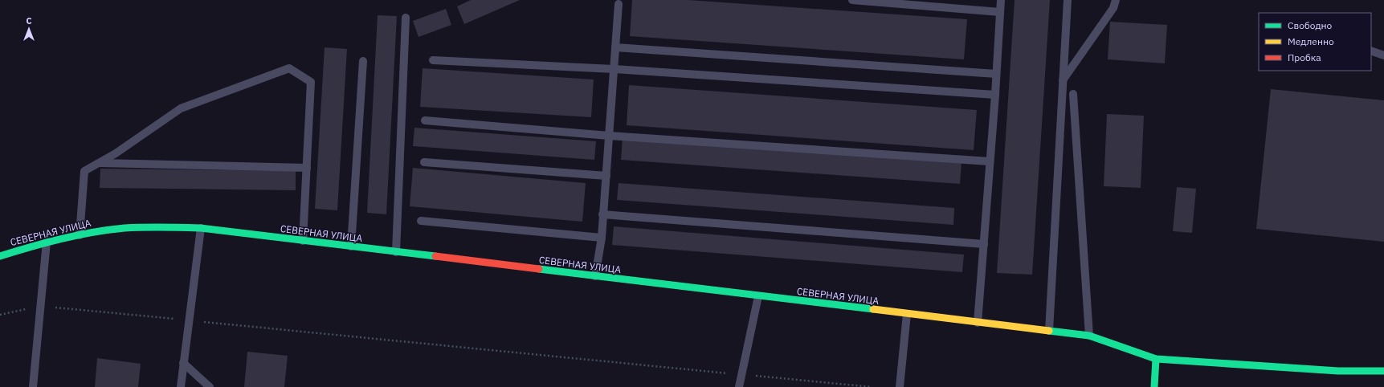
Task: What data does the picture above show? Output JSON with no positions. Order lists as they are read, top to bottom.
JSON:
{
  "streets": {
    "street": ["СЕВЕРНАЯ УЛИЦА"]
  },
  "legend": ["Свободно", "Медленно", "Пробка"],
  "north": "top"
}
